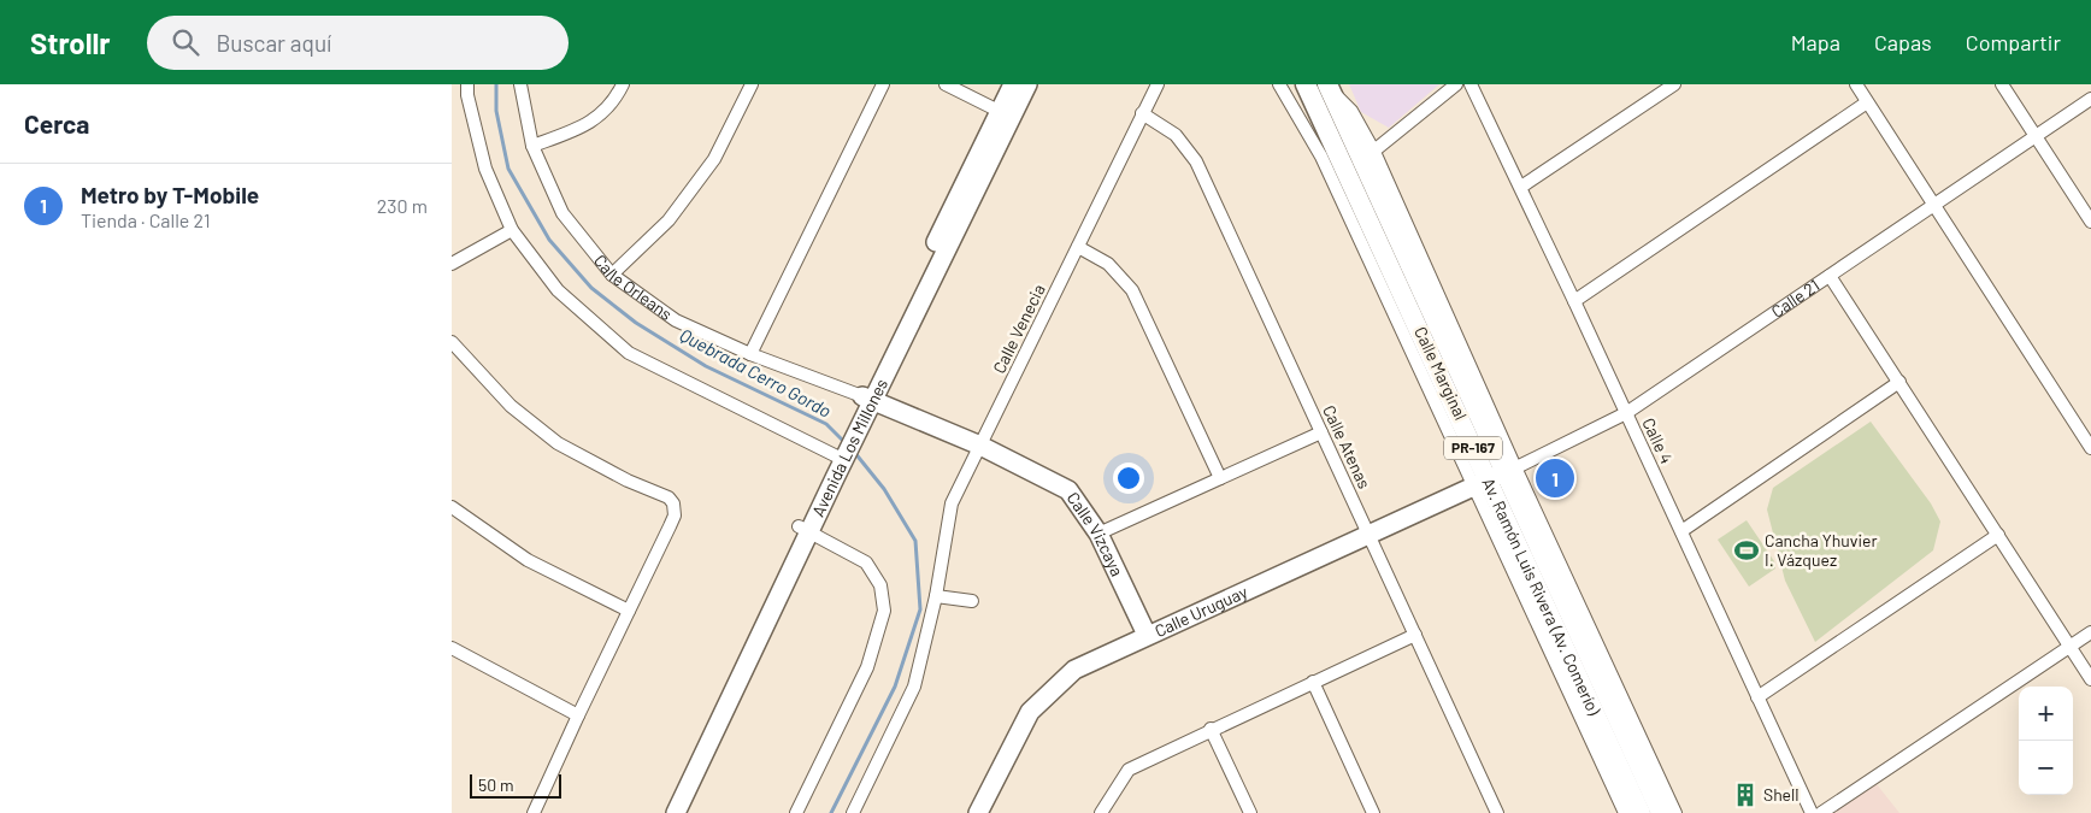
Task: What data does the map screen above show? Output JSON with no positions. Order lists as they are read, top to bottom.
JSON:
{
  "streets": {
    "main road": ["PR-167", "Av. Ramón Luis Rivera (Av. Comerío)"],
    "street": [
      "Calle Orleans",
      "Calle 21",
      "Calle Venecia",
      "Calle Marginal",
      "Calle 4",
      "Calle Atenas",
      "Avenida Los Millones",
      "Calle Vizcaya",
      "Calle Uruguay"
    ]
  },
  "crossings": [
    ["Calle Orleans", "Calle Venecia"],
    ["Calle Orleans", "Avenida Los Millones"],
    ["Calle Orleans", "Calle Vizcaya"],
    ["Calle 21", "Calle Marginal"],
    ["Calle 21", "Calle 4"],
    ["Calle 21", "Av. Ramón Luis Rivera (Av. Comerío)"],
    ["Calle 21", "Calle Uruguay"],
    ["Calle Venecia", "Calle Atenas"],
    ["Calle Venecia", "Calle Vizcaya"],
    ["Calle Marginal", "Av. Ramón Luis Rivera (Av. Comerío)"],
    ["Calle Marginal", "Calle Uruguay"],
    ["Calle Atenas", "Calle Uruguay"],
    ["Calle Vizcaya", "Calle Uruguay"],
    ["Av. Ramón Luis Rivera (Av. Comerío)", "Calle Uruguay"]
  ],
  "water": ["Quebrada Cerro Gordo"],
  "places": {
    "sports": ["Cancha Yhuvier I. Vázquez"],
    "building": ["Shell"]
  },
  "scale_bar": "50 m",
  "page": {
    "header": "Strollr",
    "search": "Buscar aquí",
    "nav": ["Mapa", "Capas", "Compartir"],
    "heading": "Cerca",
    "list": [
      {
        "mark": "1",
        "name": "Metro by T-Mobile",
        "note": "Tienda · Calle 21",
        "value": "230 m"
      }
    ],
    "pins": "1",
    "map_buttons": ["+", "−"],
    "scale": "50 m"
  }
}
